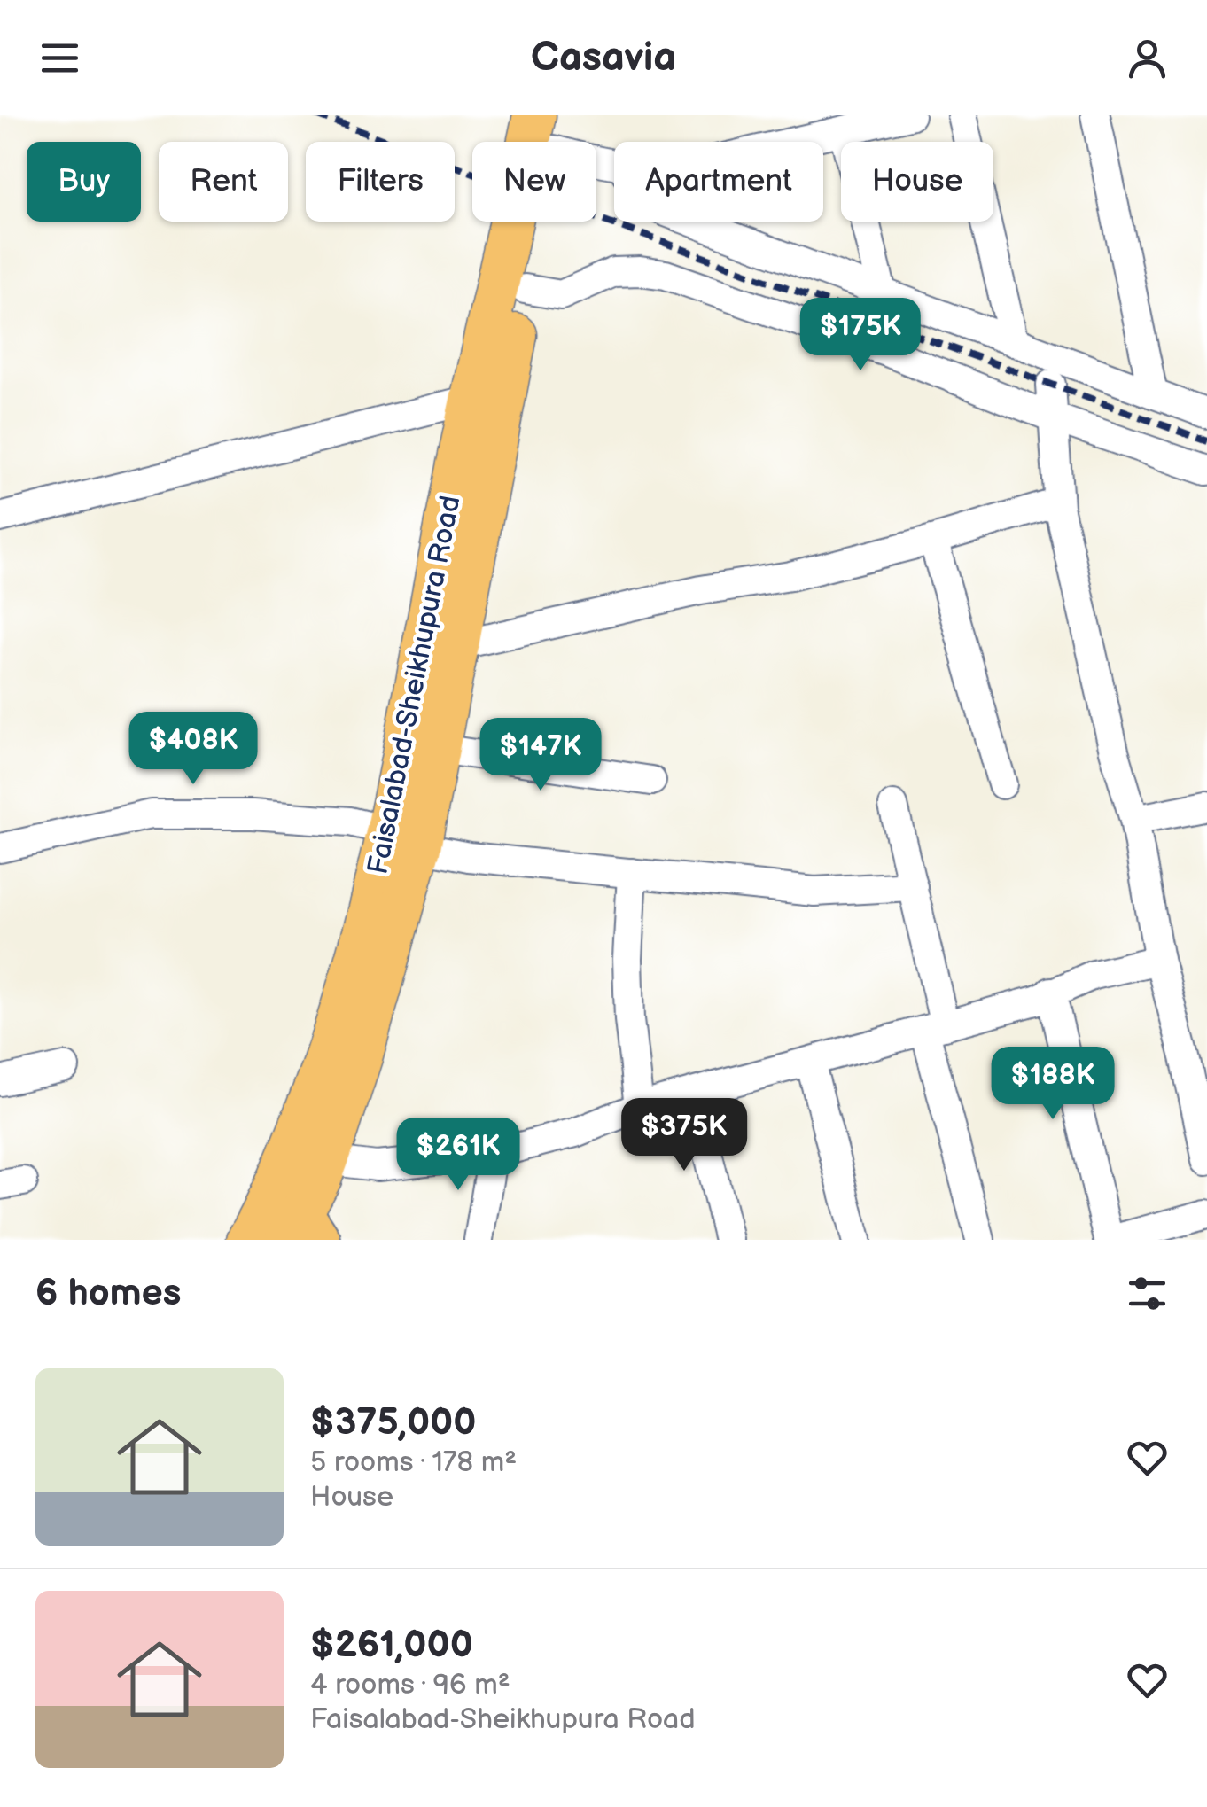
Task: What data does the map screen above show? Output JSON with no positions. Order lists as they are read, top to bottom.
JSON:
{
  "streets": {
    "highway": ["Faisalabad-Sheikhupura Road"]
  },
  "page": {
    "header": "Casavia",
    "chip": [
      "Buy",
      "Rent",
      "Filters",
      "New",
      "Apartment",
      "House"
    ],
    "price": [
      "$175K",
      "$408K",
      "$147K",
      "$188K",
      "$375K",
      "$261K"
    ],
    "heading": "6 homes",
    "list": [
      {
        "name": "$375,000",
        "note": "5 rooms · 178 m² · House"
      },
      {
        "name": "$261,000",
        "note": "4 rooms · 96 m² · Faisalabad-Sheikhupura Road"
      }
    ]
  }
}
